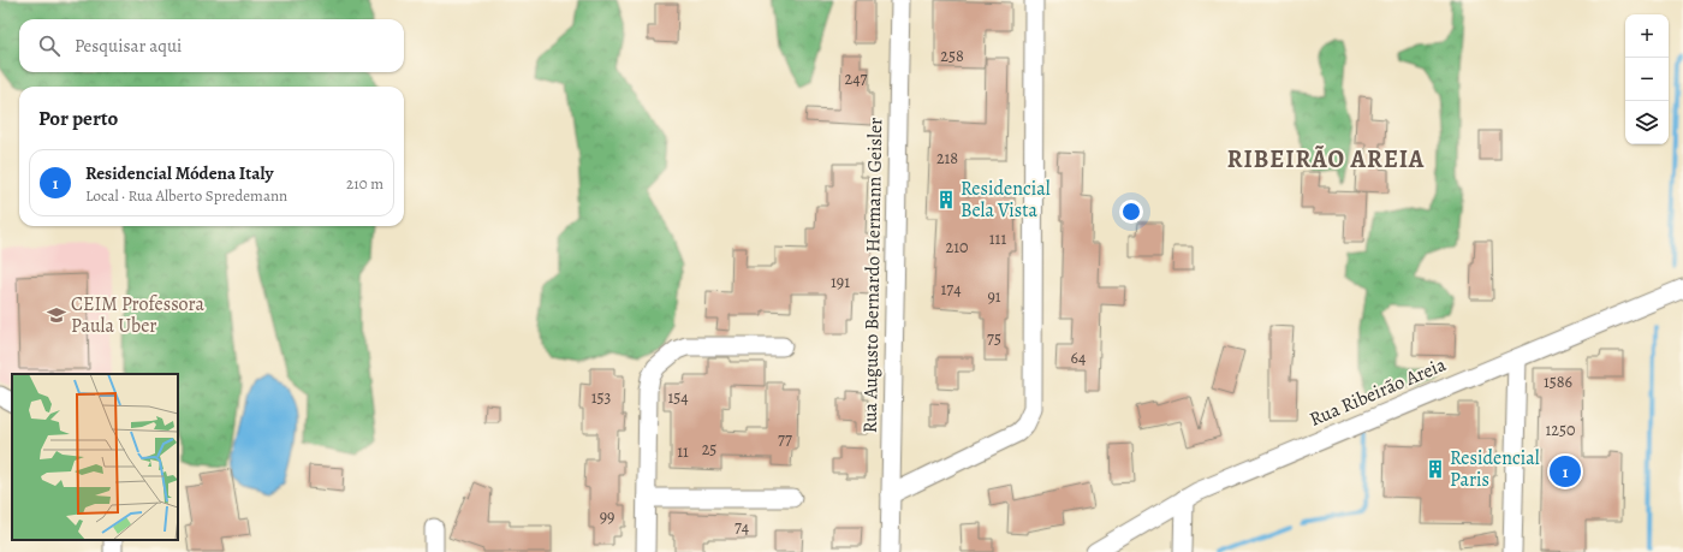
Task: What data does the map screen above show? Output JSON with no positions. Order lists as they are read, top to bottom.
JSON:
{
  "streets": {
    "street": ["Rua Augusto Bernardo Hermann Geisler", "Rua Ribeirão Areia"]
  },
  "districts": ["RIBEIRÃO AREIA"],
  "places": {
    "building": ["Residencial Bela Vista", "Residencial Paris"],
    "school or university": ["CEIM Professora Paula Uber"]
  },
  "house_numbers": [
    "258",
    "247",
    "218",
    "111",
    "210",
    "191",
    "174",
    "91",
    "75",
    "64",
    "1586",
    "153",
    "154",
    "1250",
    "77",
    "25",
    "11",
    "99",
    "74"
  ],
  "page": {
    "map_buttons": ["+", "−"],
    "search": "Pesquisar aqui",
    "heading": "Por perto",
    "list": [
      {
        "mark": "1",
        "name": "Residencial Módena Italy",
        "note": "Local · Rua Alberto Spredemann",
        "value": "210 m"
      }
    ],
    "pins": "1"
  }
}
